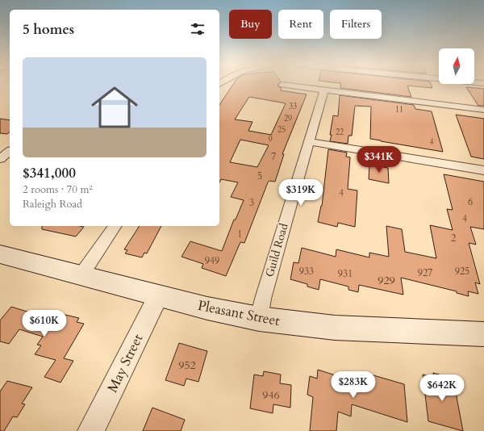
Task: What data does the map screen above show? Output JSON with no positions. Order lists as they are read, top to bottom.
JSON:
{
  "streets": {
    "main road": ["Pleasant Street"],
    "street": ["Guild Road", "May Street"]
  },
  "crossings": [
    ["Guild Road", "Pleasant Street"],
    ["Pleasant Street", "May Street"]
  ],
  "house_numbers": [
    "33",
    "11",
    "29",
    "25",
    "22",
    "9",
    "4",
    "7",
    "5",
    "4",
    "6",
    "3",
    "4",
    "1",
    "2",
    "949",
    "933",
    "925",
    "927",
    "931",
    "929",
    "952",
    "946"
  ],
  "north": "top",
  "page": {
    "chip": ["Buy", "Rent", "Filters"],
    "heading": "5 homes",
    "list": [
      {
        "name": "$341,000",
        "note": "2 rooms · 70 m² · Raleigh Road"
      }
    ],
    "price": [
      "$341K",
      "$319K",
      "$610K",
      "$283K",
      "$642K"
    ]
  }
}
